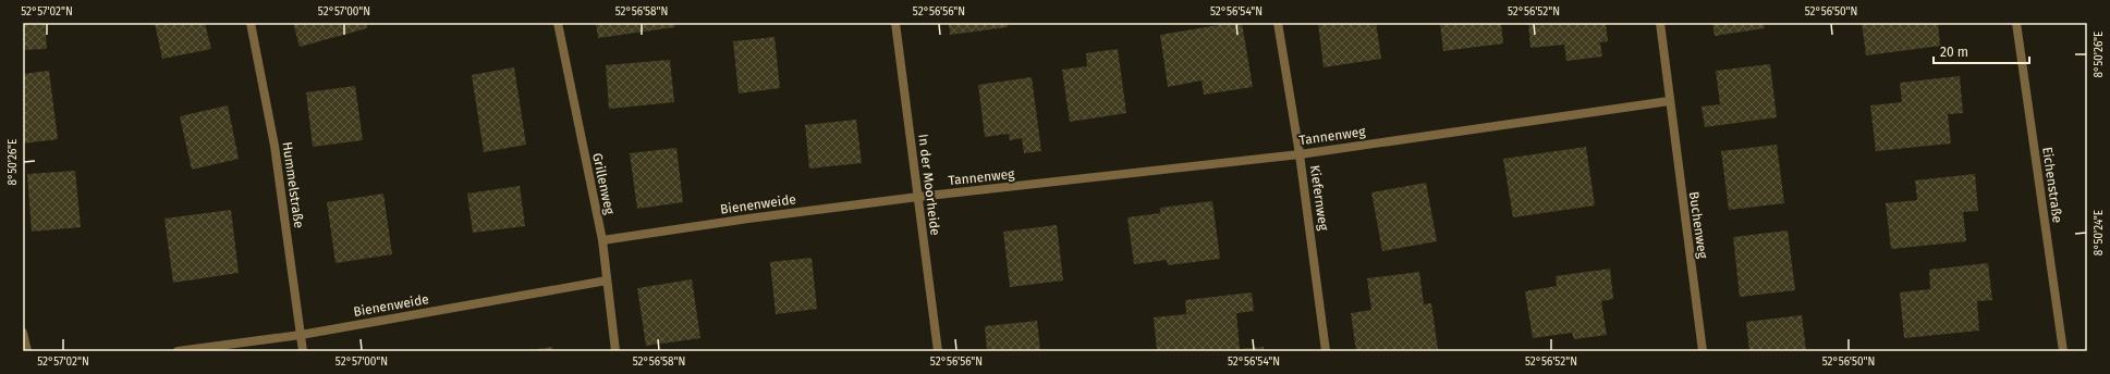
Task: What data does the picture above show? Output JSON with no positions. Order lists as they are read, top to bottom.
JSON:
{
  "streets": {
    "street": [
      "Tannenweg",
      "Grillenweg",
      "Hummelstraße",
      "In der Moorheide",
      "Eichenstraße",
      "Kiefernweg",
      "Bienenweide",
      "Buchenweg"
    ]
  },
  "crossings": [
    ["Tannenweg", "In der Moorheide"],
    ["Tannenweg", "Kiefernweg"],
    ["Tannenweg", "Bienenweide"],
    ["Tannenweg", "Buchenweg"],
    ["Grillenweg", "Bienenweide"],
    ["Hummelstraße", "Bienenweide"],
    ["In der Moorheide", "Bienenweide"]
  ],
  "scale_bar": "20 m",
  "coordinates": [
    "52°57'02\"N",
    "52°57'00\"N",
    "52°56'58\"N",
    "52°56'56\"N",
    "52°56'54\"N",
    "52°56'52\"N",
    "52°56'50\"N",
    "8°50'26\"E",
    "8°50'24\"E"
  ]
}
